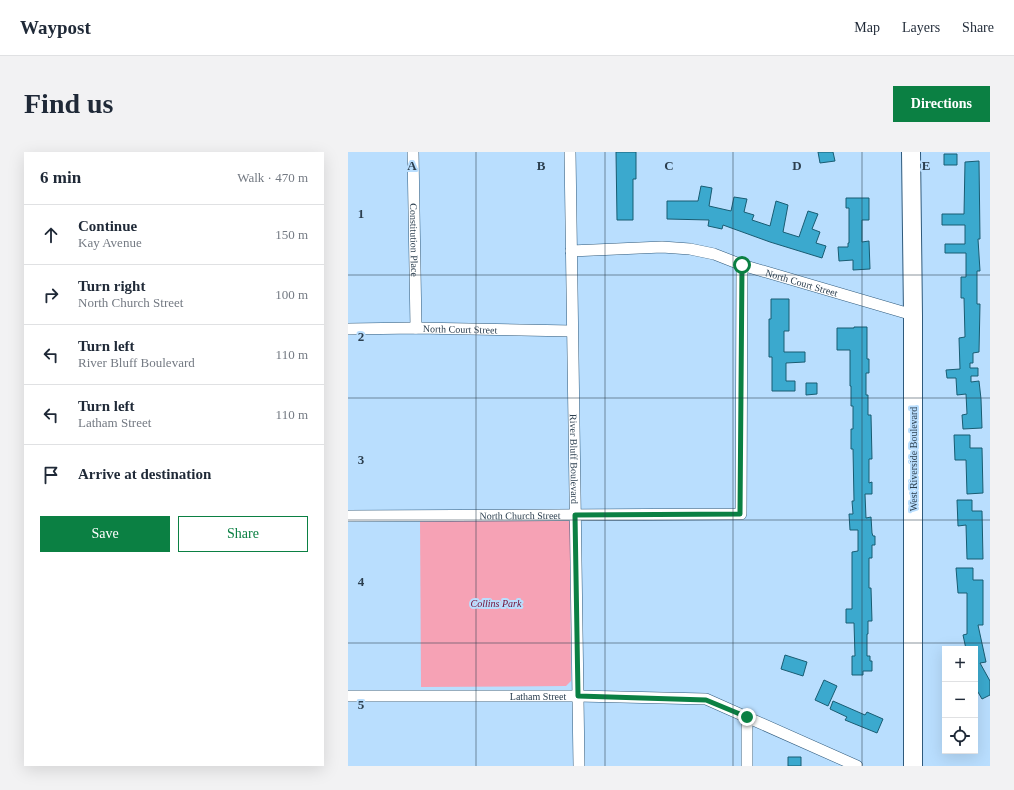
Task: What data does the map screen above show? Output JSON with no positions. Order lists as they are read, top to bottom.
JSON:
{
  "streets": {
    "main road": ["West Riverside Boulevard"],
    "street": [
      "Constitution Place",
      "North Court Street",
      "River Bluff Boulevard",
      "North Church Street",
      "Latham Street"
    ]
  },
  "crossings": [
    ["Constitution Place", "North Court Street"],
    ["North Court Street", "River Bluff Boulevard"],
    ["North Court Street", "West Riverside Boulevard"],
    ["North Court Street", "North Church Street"],
    ["River Bluff Boulevard", "North Church Street"],
    ["River Bluff Boulevard", "Latham Street"]
  ],
  "parks": ["Collins Park"],
  "page": {
    "header": "Waypost",
    "nav": ["Map", "Layers", "Share"],
    "buttons": [
      "Directions",
      ["Save", "Share"]
    ],
    "title": "Find us",
    "heading": ["6 min", "Walk · 470 m"],
    "list": [
      ["Continue", "Kay Avenue", "150 m"],
      ["Turn right", "North Church Street", "100 m"],
      ["Turn left", "River Bluff Boulevard", "110 m"],
      ["Turn left", "Latham Street", "110 m"],
      "Arrive at destination"
    ],
    "map_buttons": ["+", "−"]
  },
  "grid": {
    "columns": [
      "A",
      "B",
      "C",
      "D",
      "E"
    ],
    "rows": [
      "1",
      "2",
      "3",
      "4",
      "5"
    ]
  }
}
